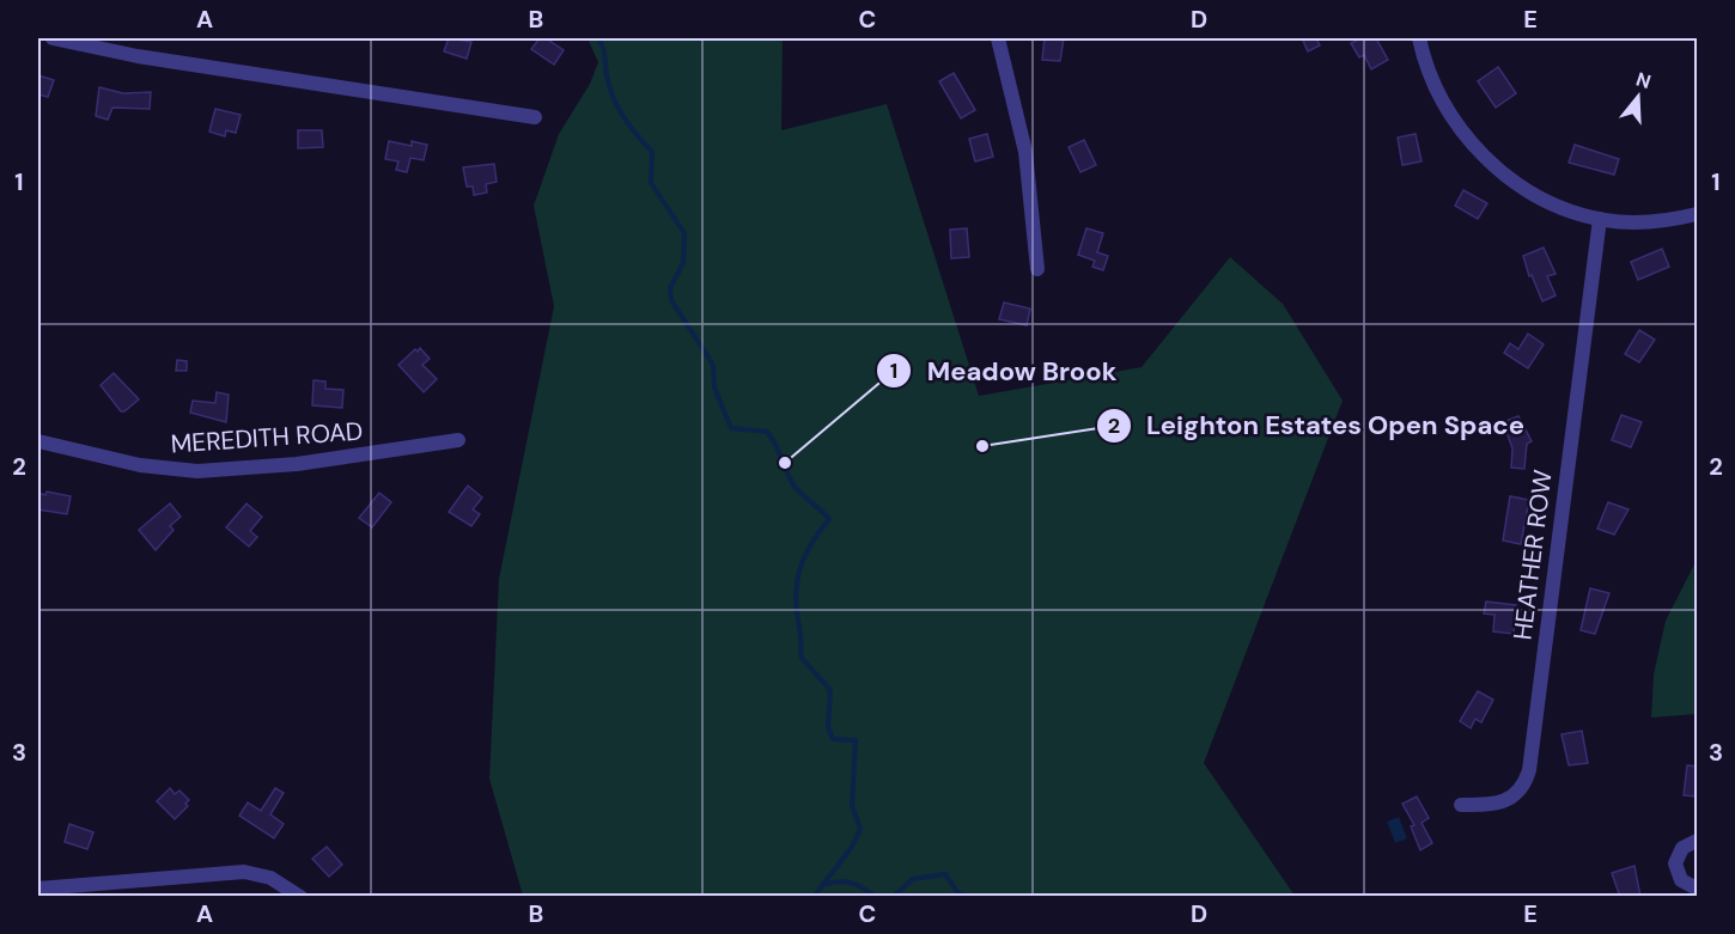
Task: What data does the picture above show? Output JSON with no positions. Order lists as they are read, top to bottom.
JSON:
{
  "streets": {
    "street": ["MEREDITH ROAD", "HEATHER ROW"]
  },
  "places": ["Leighton Estates Open Space", "Meadow Brook"],
  "north": "top",
  "grid": {
    "columns": [
      "A",
      "B",
      "C",
      "D",
      "E"
    ],
    "rows": ["1", "2", "3"]
  }
}
